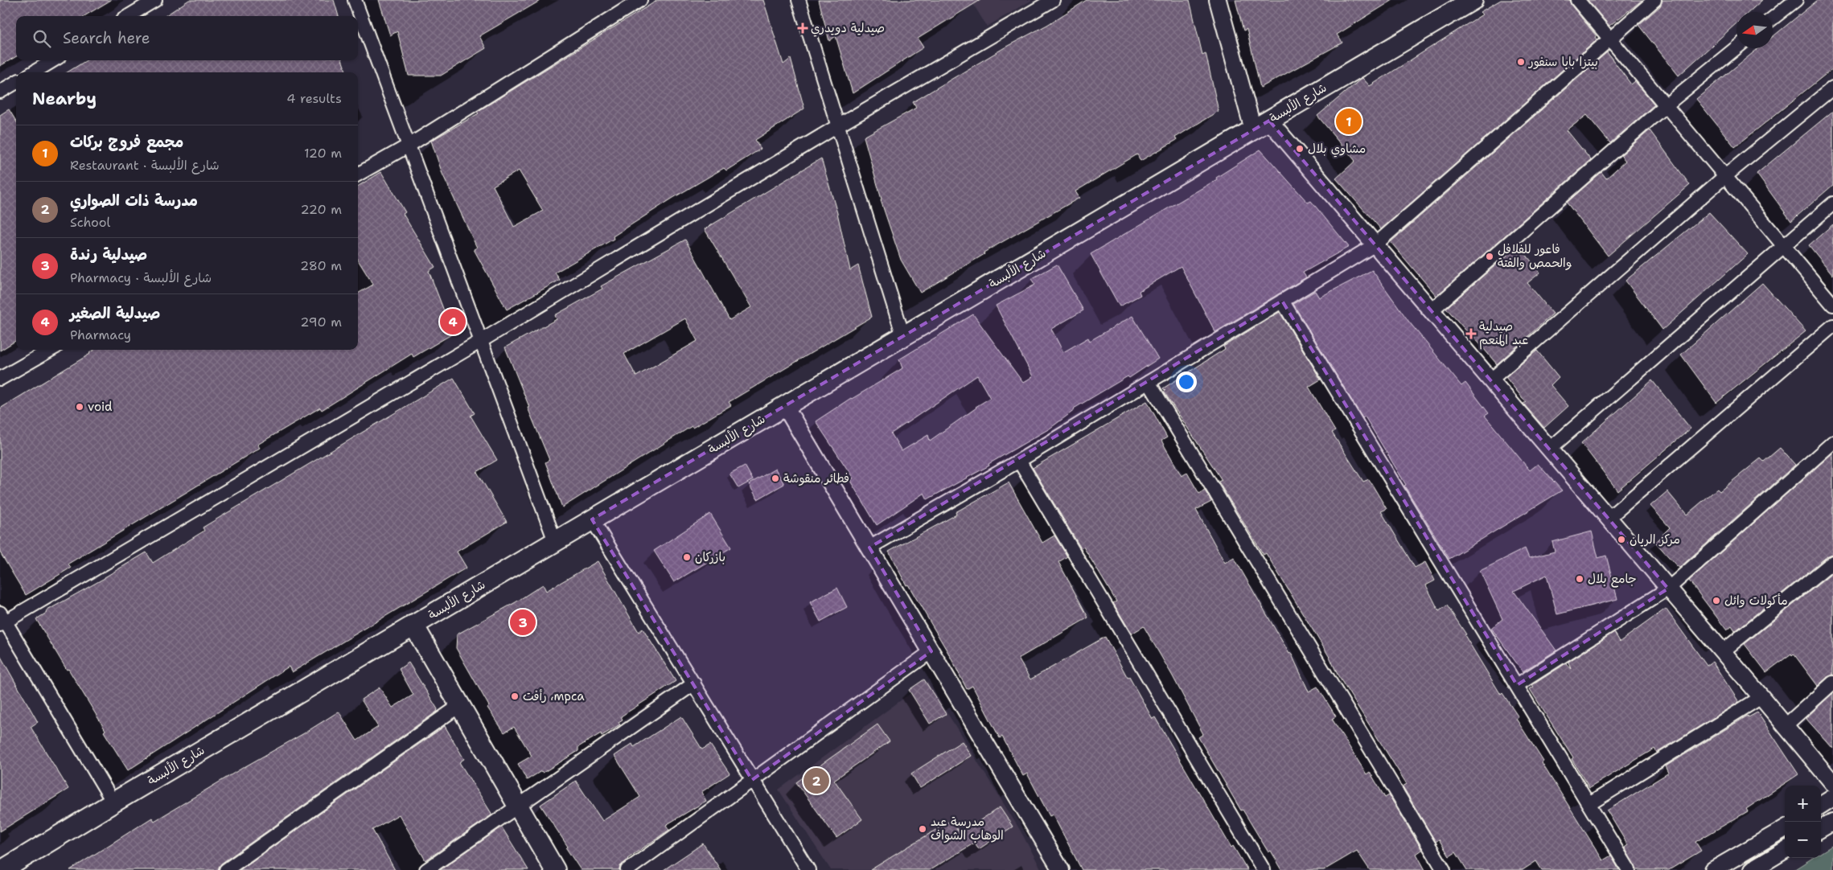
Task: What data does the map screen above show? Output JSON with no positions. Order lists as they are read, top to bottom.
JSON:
{
  "streets": {
    "main road": ["شارع الألبسة"]
  },
  "places": {
    "health": ["صيدلية دويدري", "صيدلية عبد المنعم"],
    "other": [
      "بيتزا بابا سنفور",
      "مشاوي بلال",
      "فاعور للفلافل والحمص والفتة",
      "void",
      "فطائر منقوشة",
      "مركز الريان",
      "بازركان",
      "جامع بلال",
      "مأكولات وائل",
      "رأفت ،mpca",
      "مدرسة عبد الوهاب الشواف"
    ]
  },
  "north": "left",
  "page": {
    "search": "Search here",
    "heading": ["Nearby", "4 results"],
    "pins": [
      "1",
      "4",
      "3",
      "2"
    ],
    "list": [
      {
        "mark": "1",
        "name": "مجمع فروج بركات",
        "note": "Restaurant · شارع الألبسة",
        "value": "120 m"
      },
      {
        "mark": "2",
        "name": "مدرسة ذات الصواري",
        "note": "School",
        "value": "220 m"
      },
      {
        "mark": "3",
        "name": "صيدلية رندة",
        "note": "Pharmacy · شارع الألبسة",
        "value": "280 m"
      },
      {
        "mark": "4",
        "name": "صيدلية الصغير",
        "note": "Pharmacy",
        "value": "290 m"
      }
    ],
    "map_buttons": ["+", "−"]
  }
}
